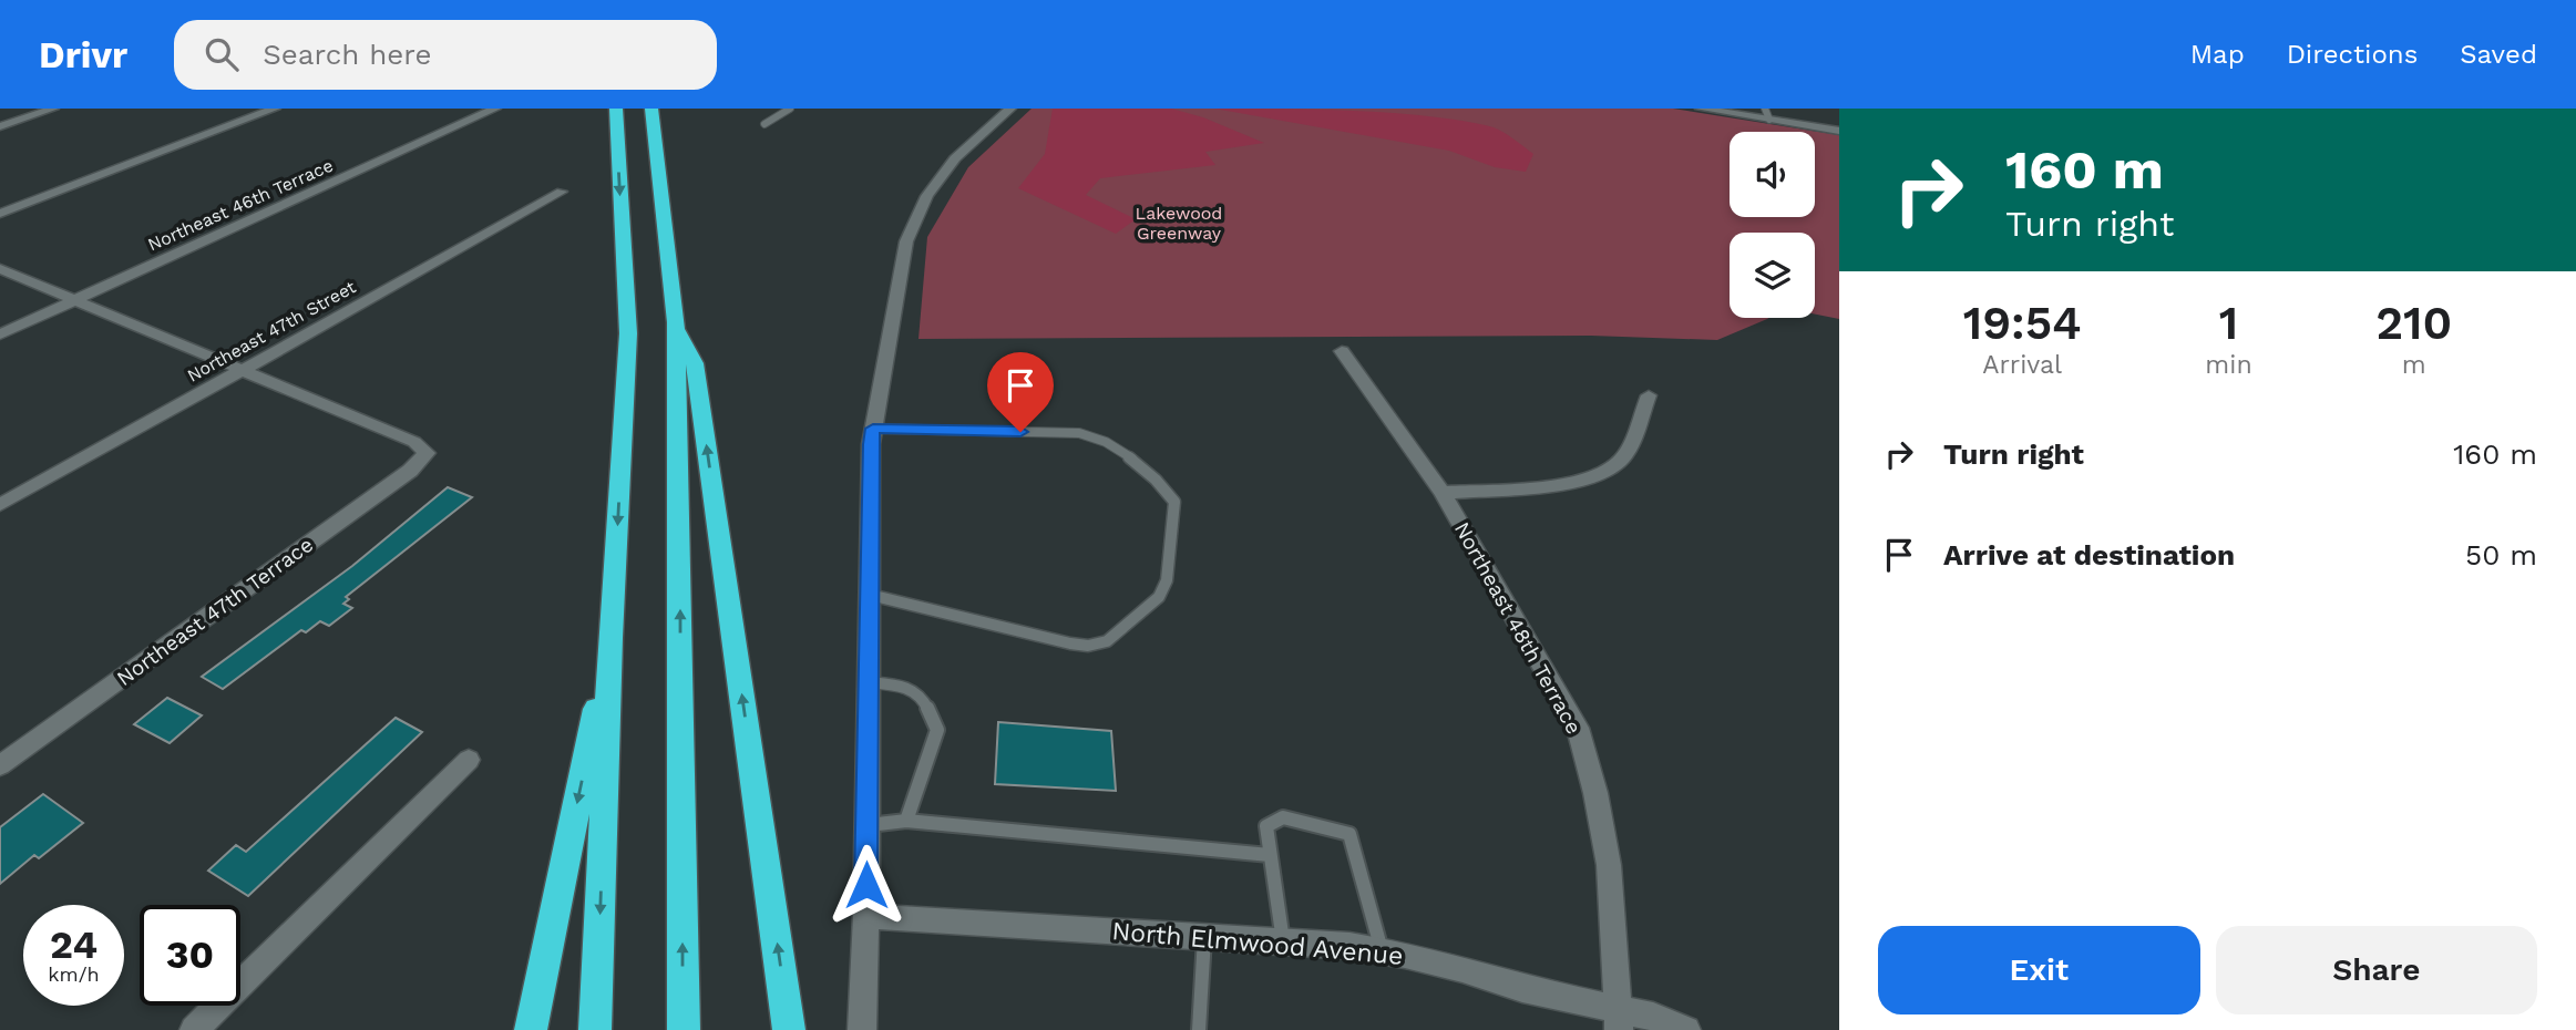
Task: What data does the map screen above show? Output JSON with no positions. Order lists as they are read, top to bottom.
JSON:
{
  "streets": {
    "street": [
      "Northeast 46th Terrace",
      "Northeast 47th Street",
      "Northeast 47th Terrace",
      "Northeast 48th Terrace",
      "North Elmwood Avenue"
    ]
  },
  "crossings": [
    ["Northeast 47th Street", "Northeast 47th Terrace"],
    ["Northeast 48th Terrace", "North Elmwood Avenue"]
  ],
  "parks": ["Lakewood Greenway"],
  "page": {
    "header": "Drivr",
    "search": "Search here",
    "nav": ["Map", "Directions", "Saved"],
    "turn": ["160 m", "Turn right"],
    "eta": [
      "19:54",
      "Arrival",
      "1",
      "min",
      "210",
      "m"
    ],
    "list": [
      {
        "name": "Turn right",
        "value": "160 m"
      },
      {
        "name": "Arrive at destination",
        "value": "50 m"
      }
    ],
    "speed": "24 km/h",
    "limit": "30",
    "buttons": ["Exit", "Share"]
  }
}
